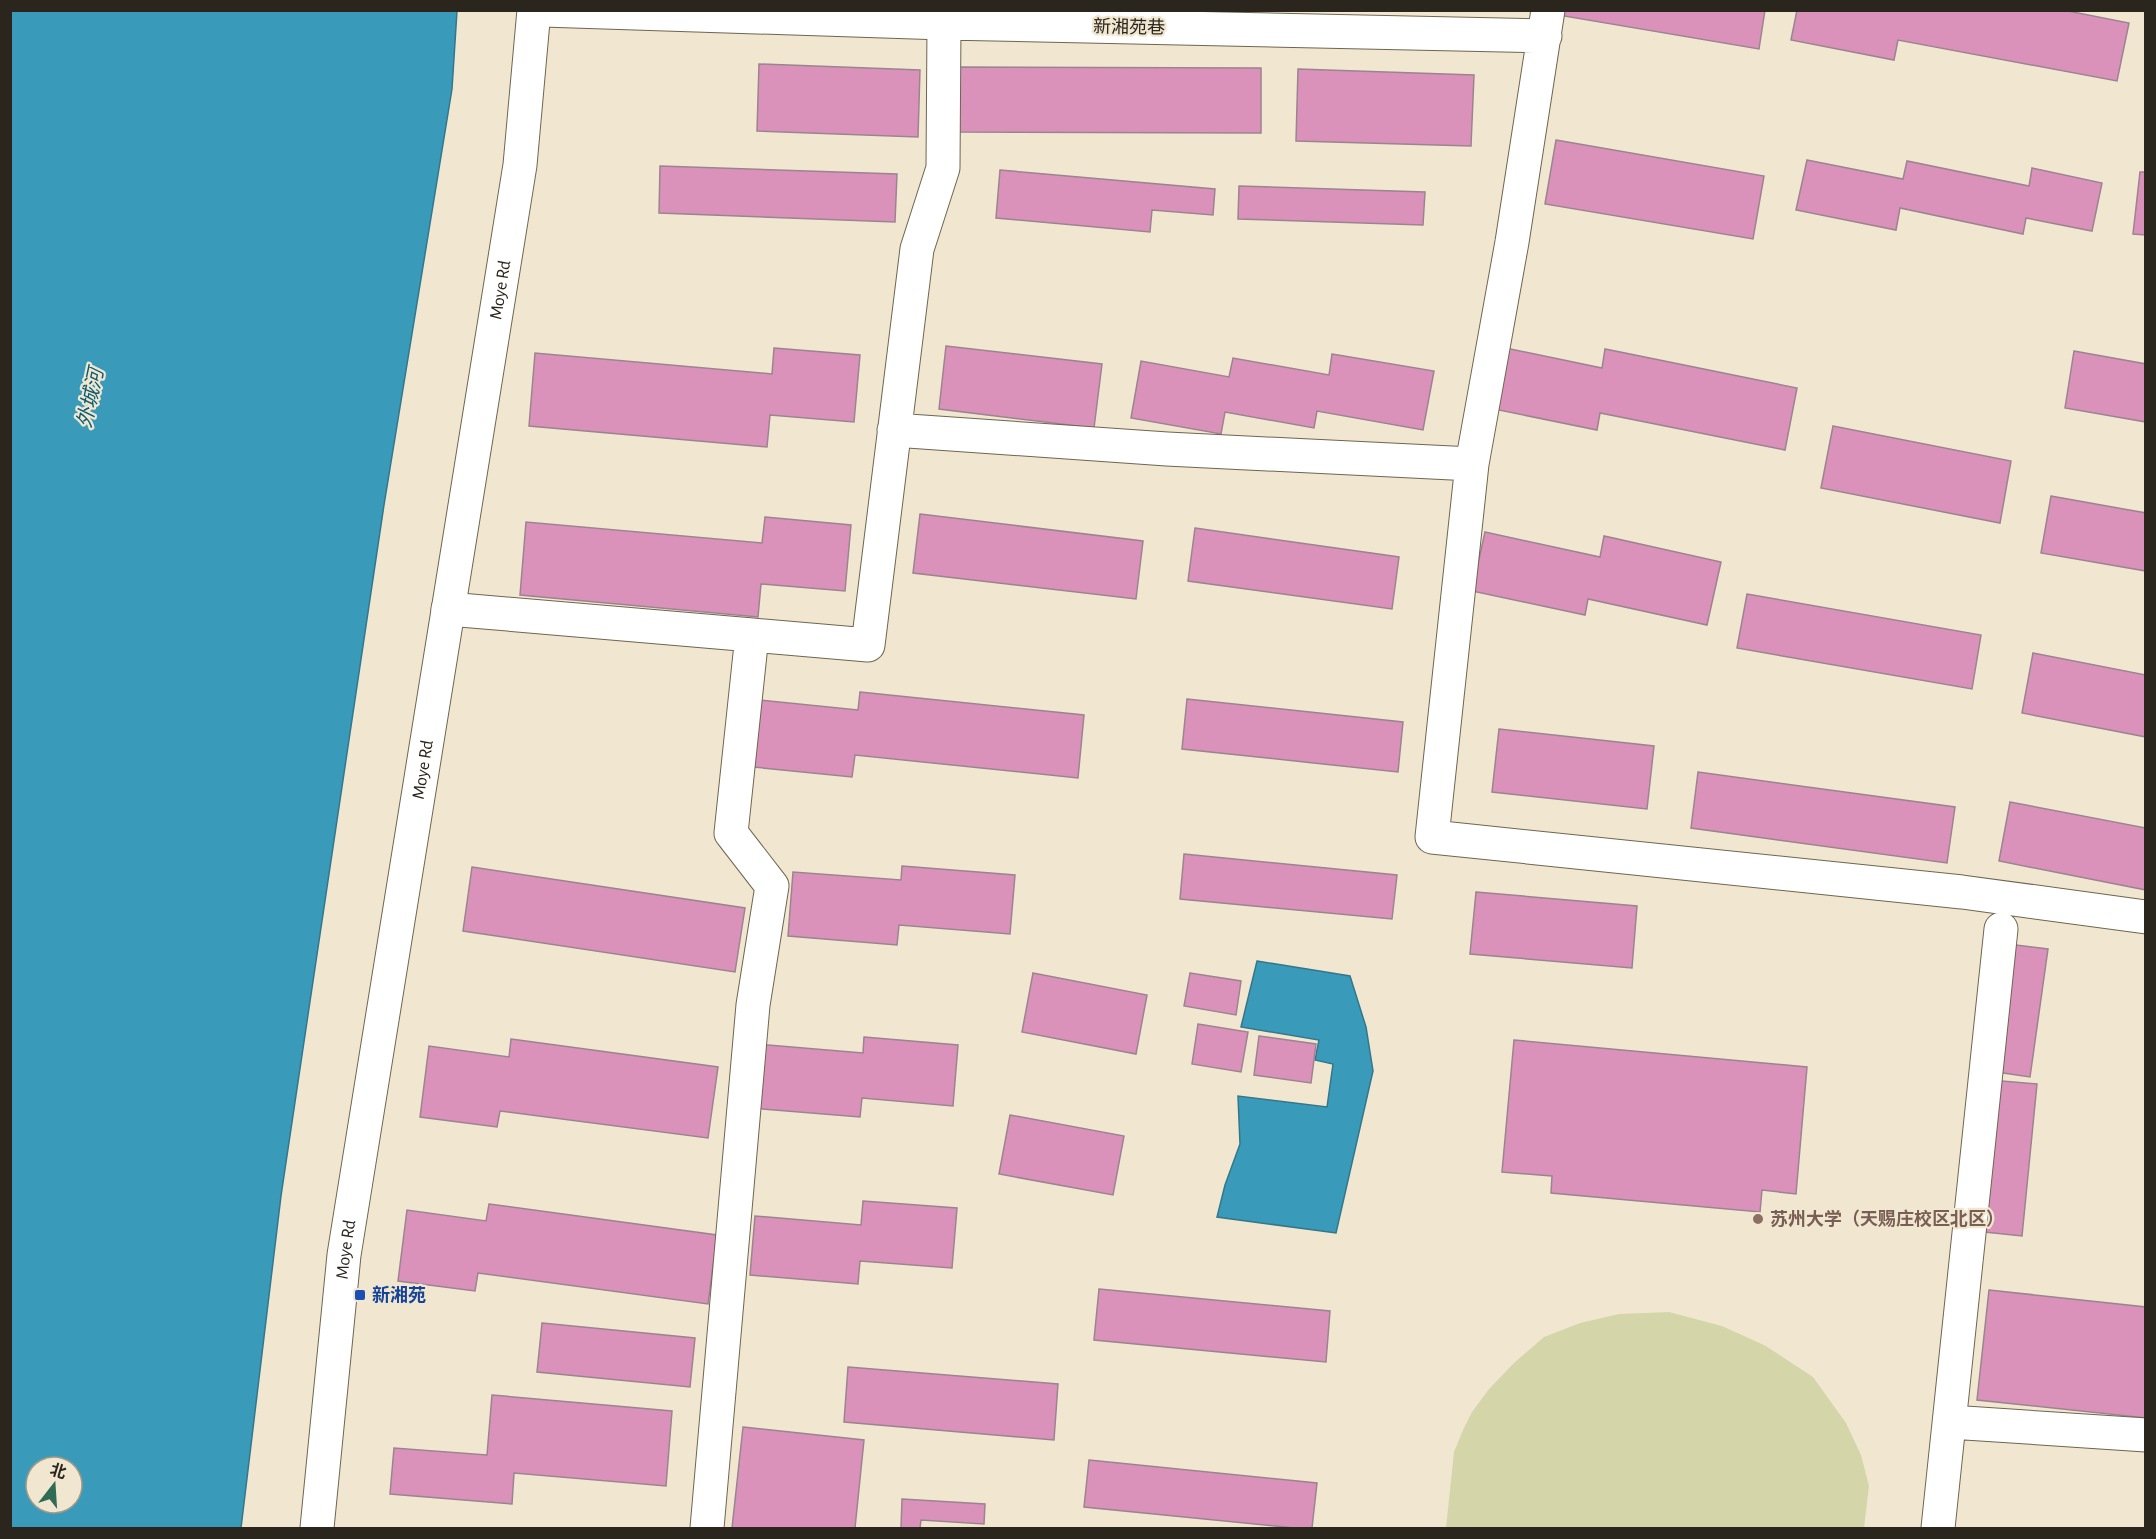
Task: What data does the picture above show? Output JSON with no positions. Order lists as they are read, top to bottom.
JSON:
{
  "streets": {
    "street": ["新湘苑巷", "Moye Rd"]
  },
  "water": ["外城河"],
  "places": {
    "other": ["苏州大学（天赐庄校区北区）"],
    "transit": ["新湘苑"]
  },
  "north": "top"
}
